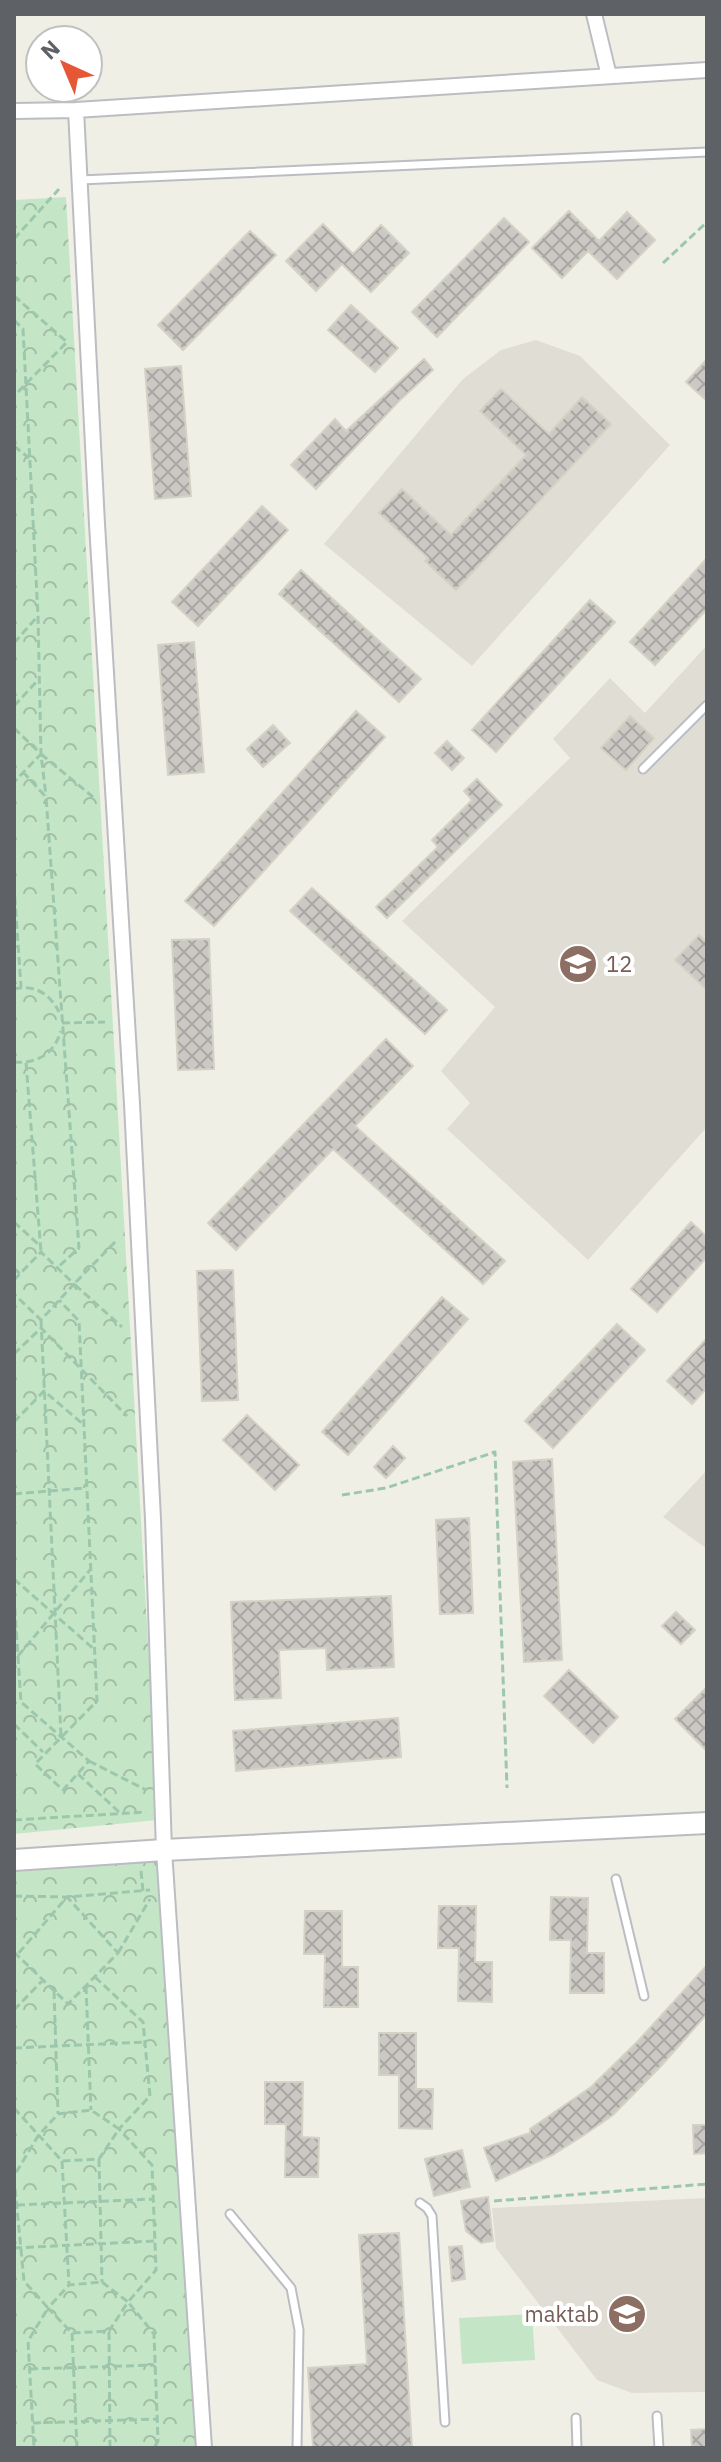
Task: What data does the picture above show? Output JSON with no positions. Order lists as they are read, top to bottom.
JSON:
{
  "places": {
    "school or university": ["12", "maktab"]
  },
  "north": "top left"
}
